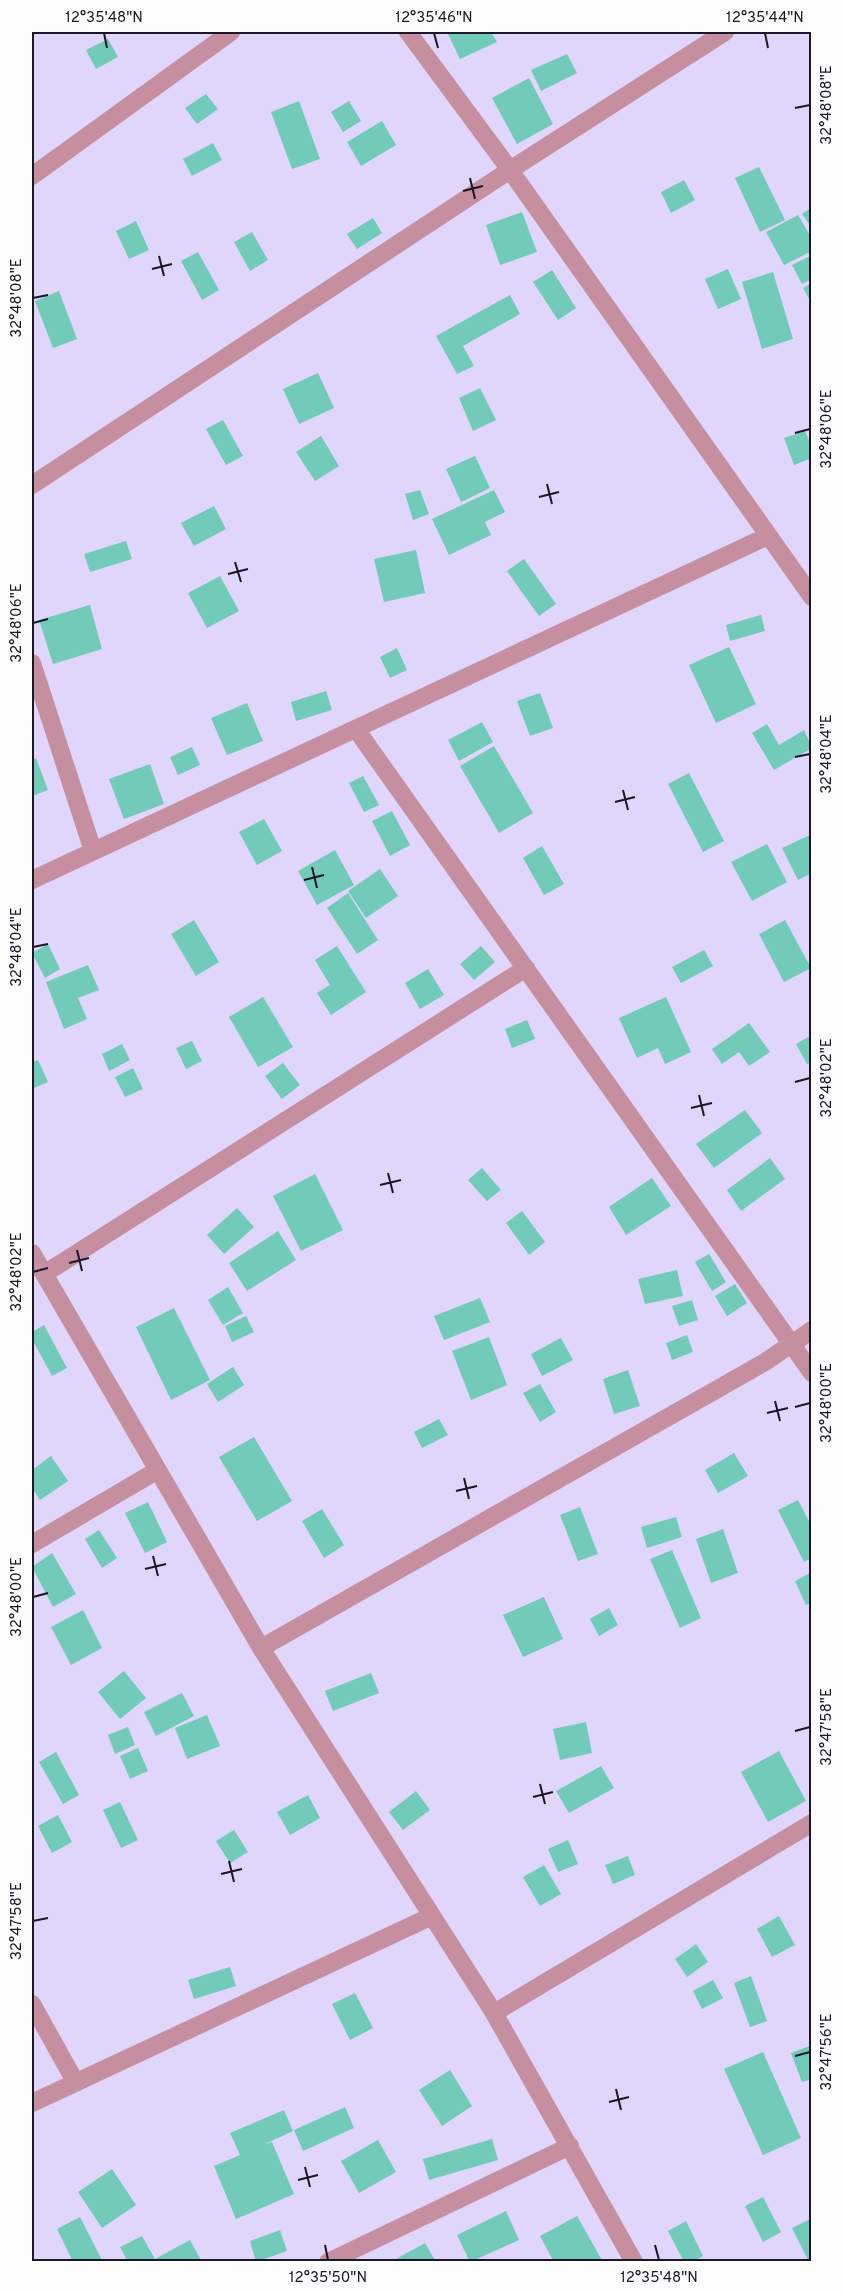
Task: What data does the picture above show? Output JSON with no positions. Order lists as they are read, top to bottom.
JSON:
{
  "coordinates": [
    "12°35'48\"N",
    "12°35'46\"N",
    "12°35'44\"N",
    "32°48'08\"E",
    "32°48'06\"E",
    "32°48'04\"E",
    "32°48'02\"E",
    "32°48'00\"E",
    "32°47'58\"E",
    "32°47'56\"E",
    "12°35'50\"N"
  ]
}
